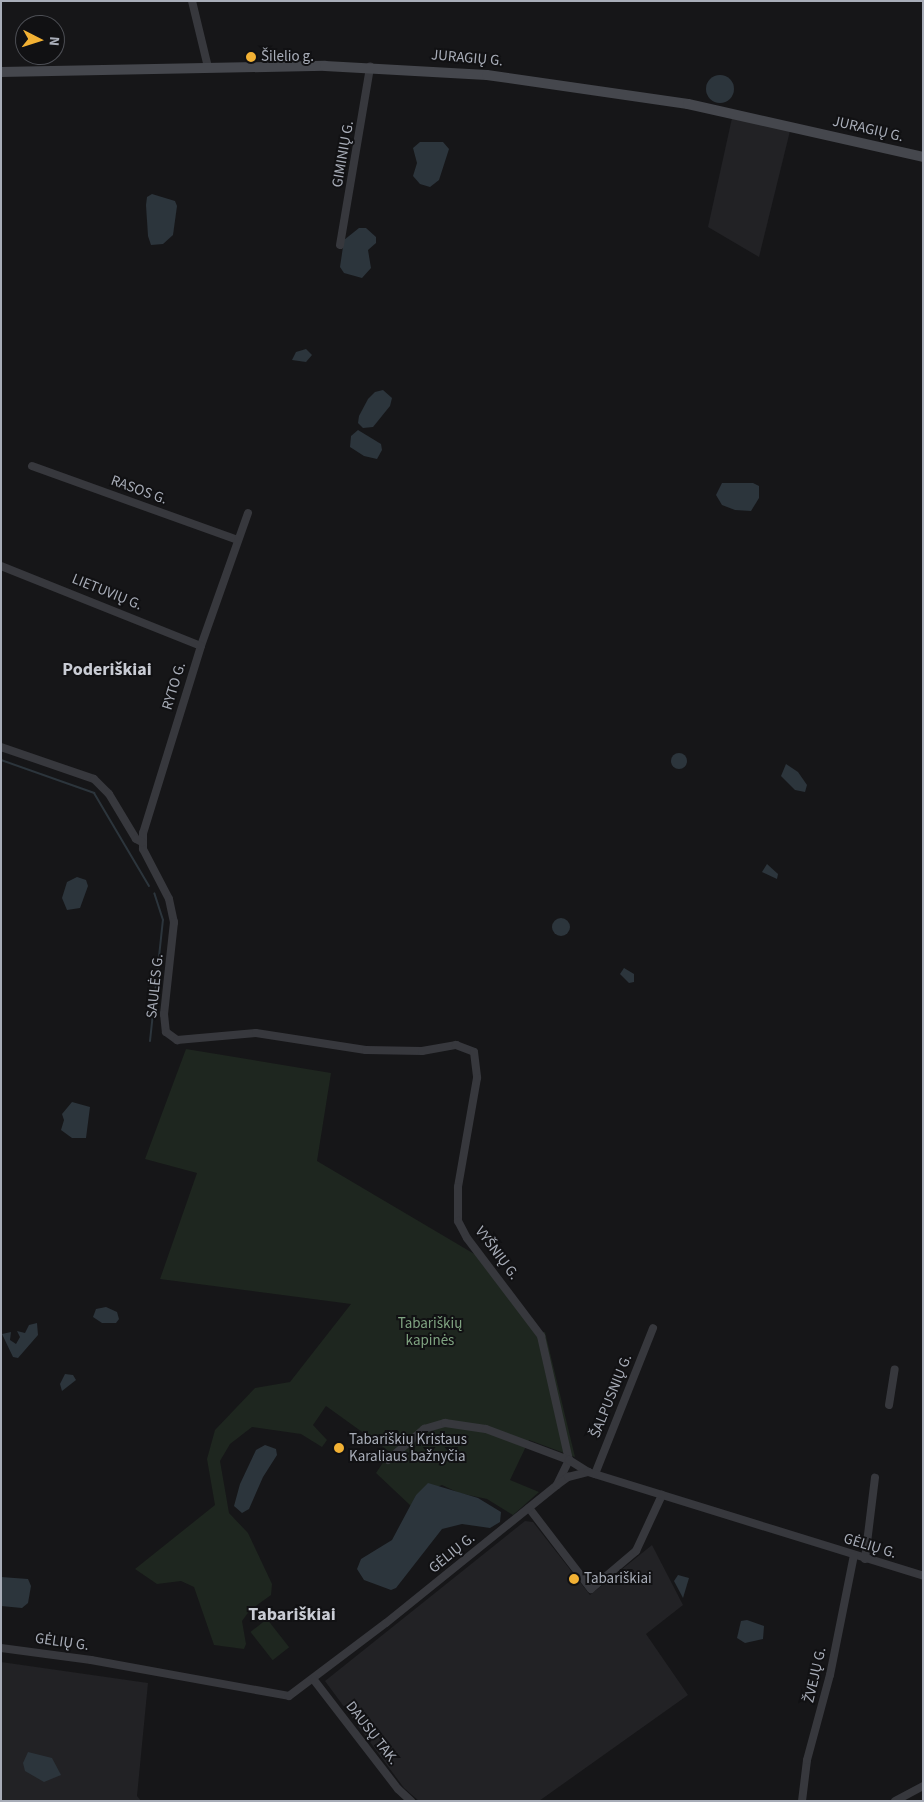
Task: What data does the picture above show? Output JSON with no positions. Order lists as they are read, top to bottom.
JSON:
{
  "streets": {
    "main road": ["JURAGIŲ G."],
    "street": [
      "GIMINIŲ G.",
      "RASOS G.",
      "LIETUVIŲ G.",
      "RYTO G.",
      "SAULĖS G.",
      "VYŠNIŲ G.",
      "ŠALPUSNIŲ G.",
      "GĖLIŲ G.",
      "ŽVEJŲ G.",
      "DAUSŲ TAK."
    ]
  },
  "crossings": [
    ["JURAGIŲ G.", "GIMINIŲ G."],
    ["RASOS G.", "RYTO G."],
    ["LIETUVIŲ G.", "RYTO G."],
    ["RYTO G.", "SAULĖS G."],
    ["SAULĖS G.", "VYŠNIŲ G."],
    ["ŠALPUSNIŲ G.", "GĖLIŲ G."],
    ["GĖLIŲ G.", "ŽVEJŲ G."],
    ["GĖLIŲ G.", "DAUSŲ TAK."]
  ],
  "districts": ["Poderiškiai", "Tabariškiai"],
  "parks": ["Tabariškių kapinės"],
  "places": ["Šilelio g.", "Tabariškių Kristaus Karaliaus bažnyčia", "Tabariškiai"],
  "north": "right"
}
